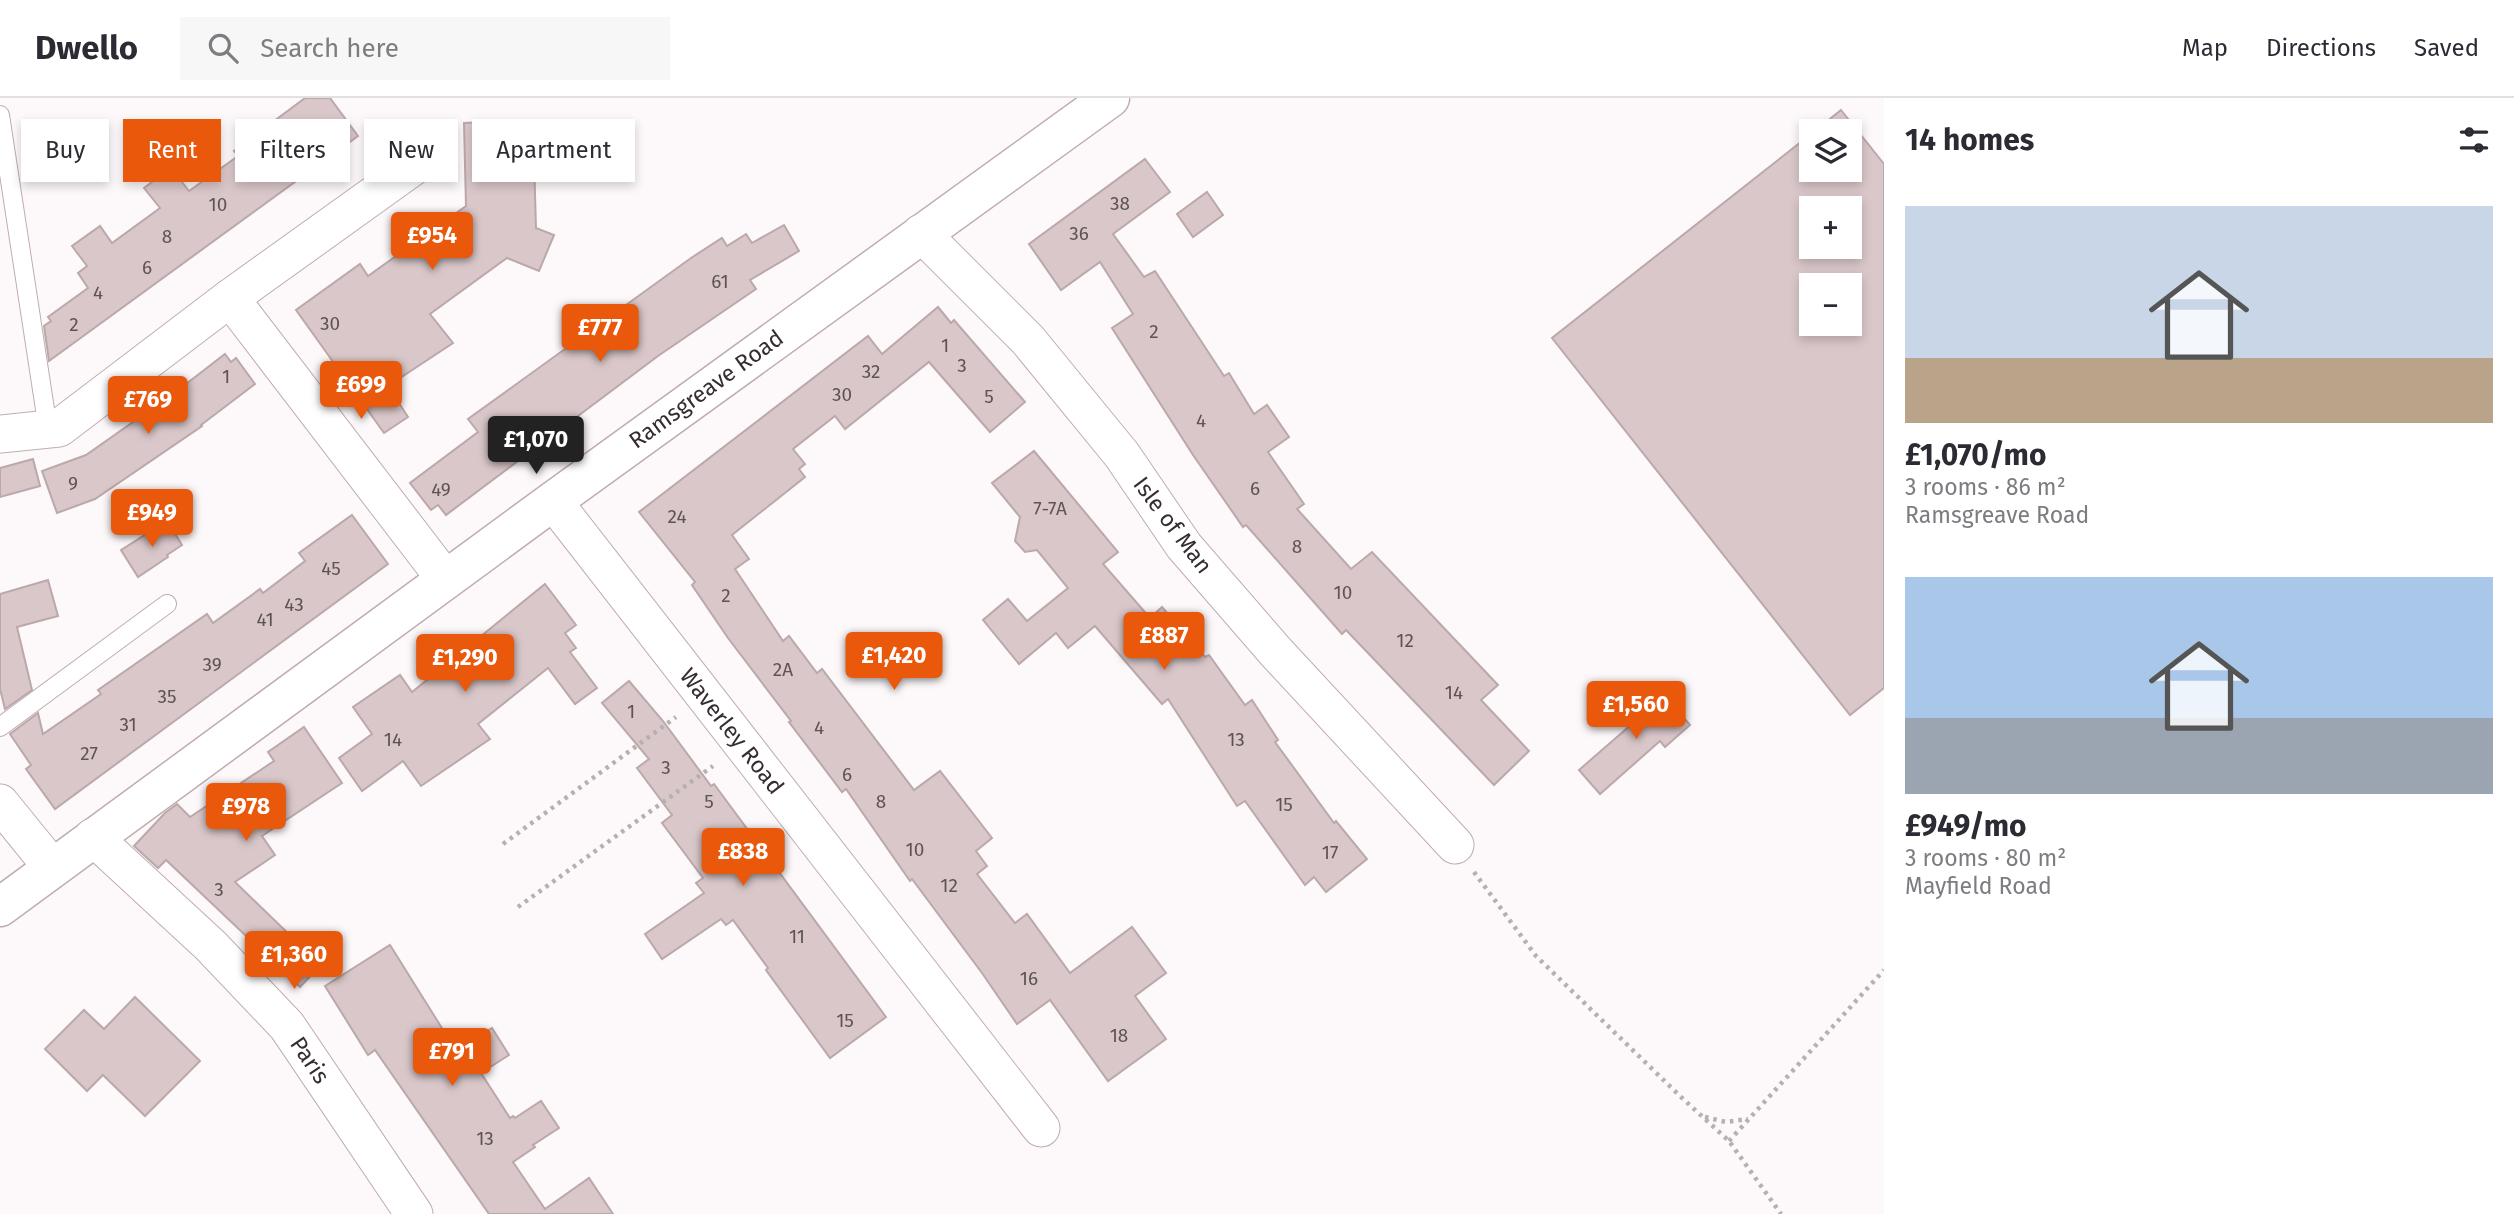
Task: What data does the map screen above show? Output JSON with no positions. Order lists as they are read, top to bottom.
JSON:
{
  "streets": {
    "street": [
      "Ramsgreave Road",
      "Isle of Man",
      "Waverley Road",
      "Paris"
    ]
  },
  "crossings": [
    ["Ramsgreave Road", "Isle of Man"],
    ["Ramsgreave Road", "Waverley Road"],
    ["Ramsgreave Road", "Paris"]
  ],
  "house_numbers": [
    "38",
    "10",
    "36",
    "8",
    "6",
    "61",
    "4",
    "30",
    "2",
    "2",
    "1",
    "3",
    "32",
    "1",
    "30",
    "5",
    "4",
    "9",
    "6",
    "49",
    "7-7A",
    "24",
    "8",
    "45",
    "10",
    "2",
    "43",
    "41",
    "12",
    "39",
    "2A",
    "14",
    "35",
    "1",
    "31",
    "4",
    "14",
    "13",
    "27",
    "3",
    "6",
    "5",
    "8",
    "15",
    "10",
    "17",
    "12",
    "3",
    "11",
    "16",
    "15",
    "18",
    "13"
  ],
  "page": {
    "header": "Dwello",
    "search": "Search here",
    "nav": ["Map", "Directions", "Saved"],
    "heading": "14 homes",
    "map_buttons": ["+", "−"],
    "chip": [
      "Buy",
      "Rent",
      "Filters",
      "New",
      "Apartment"
    ],
    "list": [
      {
        "name": "£1,070/mo",
        "note": "3 rooms · 86 m² · Ramsgreave Road"
      },
      {
        "name": "£949/mo",
        "note": "3 rooms · 80 m² · Mayfield Road"
      }
    ],
    "price": [
      "£954",
      "£777",
      "£699",
      "£769",
      "£1,070",
      "£949",
      "£887",
      "£1,420",
      "£1,290",
      "£1,560",
      "£978",
      "£838",
      "£1,360",
      "£791"
    ]
  }
}
